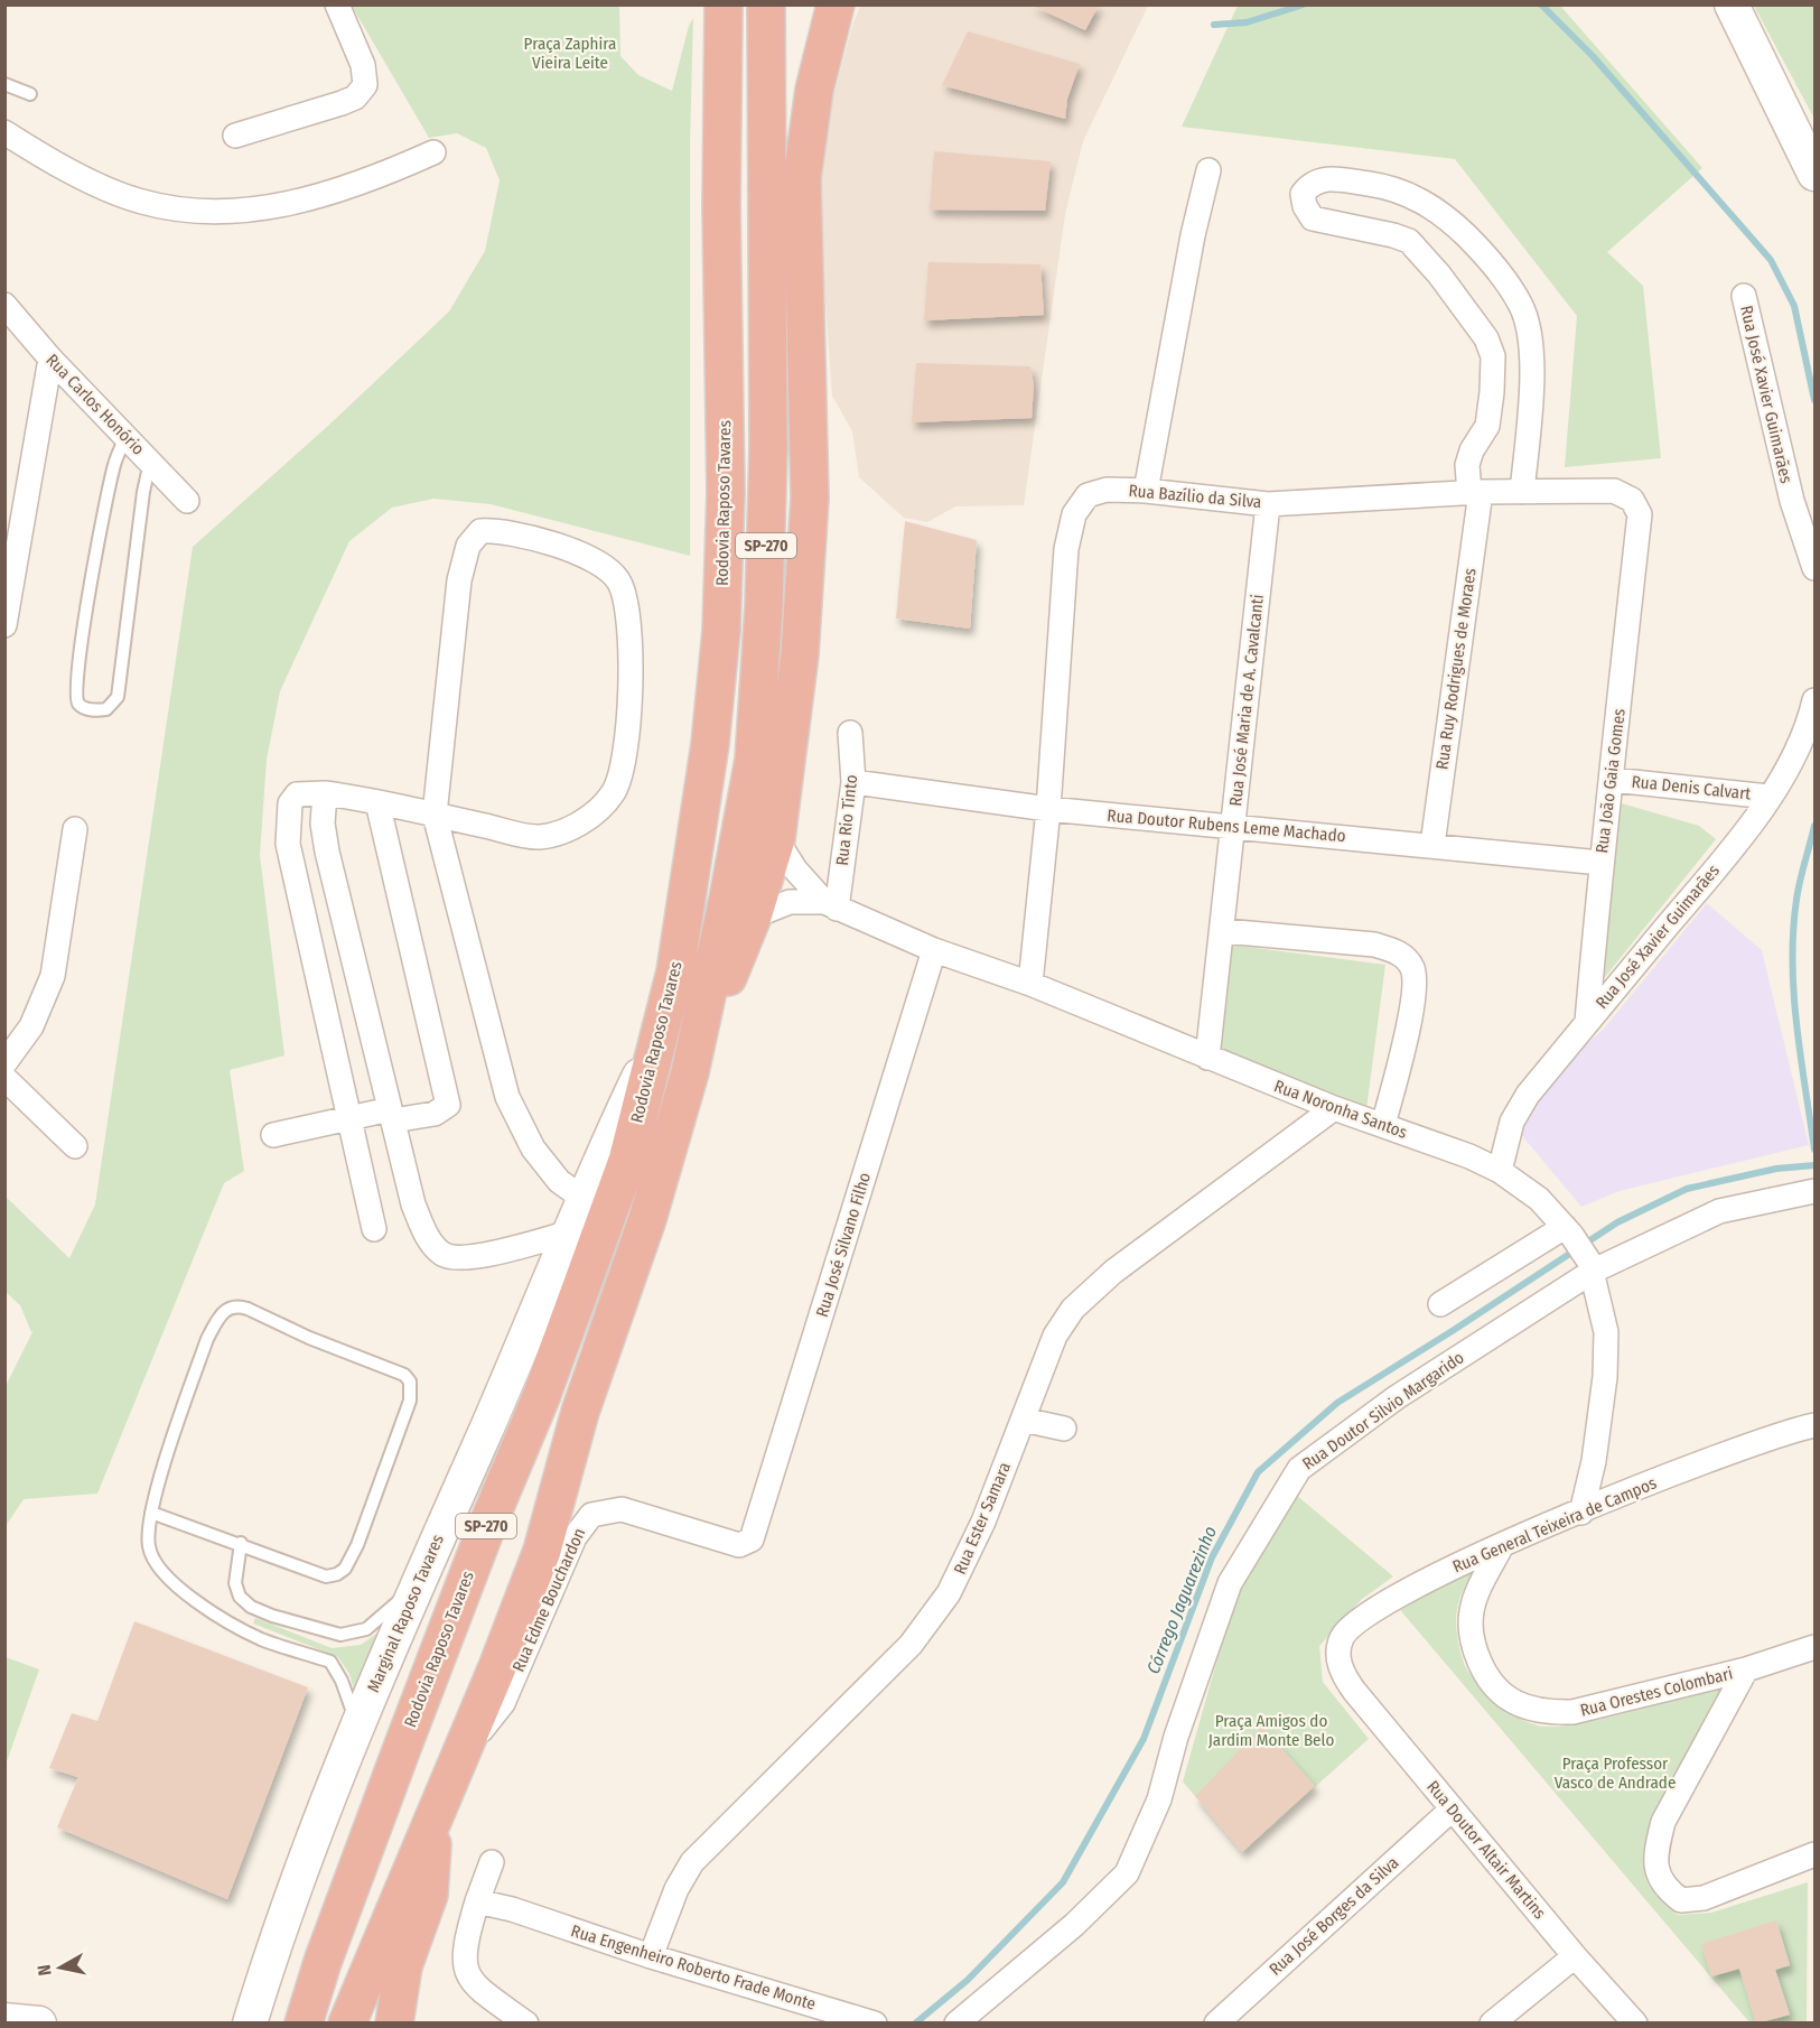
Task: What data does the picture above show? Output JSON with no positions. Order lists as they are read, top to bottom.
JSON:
{
  "streets": {
    "highway": ["Rodovia Raposo Tavares", "SP-270"],
    "main road": ["Marginal Raposo Tavares"],
    "street": [
      "Rua José Xavier Guimarães",
      "Rua Carlos Honório",
      "Rua Bazílio da Silva",
      "Rua Ruy Rodrigues de Moraes",
      "Rua José Maria de A. Cavalcanti",
      "Rua João Gaia Gomes",
      "Rua Denis Calvart",
      "Rua Rio Tinto",
      "Rua Doutor Rubens Leme Machado",
      "Rua Noronha Santos",
      "Rua José Silvano Filho",
      "Rua Doutor Silvio Margarido",
      "Rua Ester Samara",
      "Rua General Teixeira de Campos",
      "Rua Edme Bouchardon",
      "Rua Orestes Colombari",
      "Rua Doutor Altair Martins",
      "Rua José Borges da Silva",
      "Rua Engenheiro Roberto Frade Monte"
    ]
  },
  "crossings": [
    ["Rua José Xavier Guimarães", "Rua João Gaia Gomes"],
    ["Rua José Xavier Guimarães", "Rua Denis Calvart"],
    ["Rua José Xavier Guimarães", "Rua Noronha Santos"],
    ["Rua Bazílio da Silva", "Rua Ruy Rodrigues de Moraes"],
    ["Rua Bazílio da Silva", "Rua José Maria de A. Cavalcanti"],
    ["Rua Bazílio da Silva", "Rua João Gaia Gomes"],
    ["Rua Bazílio da Silva", "Rua Doutor Rubens Leme Machado"],
    ["Rua Bazílio da Silva", "Rua Noronha Santos"],
    ["Rodovia Raposo Tavares", "Marginal Raposo Tavares"],
    ["SP-270", "Rua Edme Bouchardon"],
    ["Rua Ruy Rodrigues de Moraes", "Rua Doutor Rubens Leme Machado"],
    ["Rua José Maria de A. Cavalcanti", "Rua Doutor Rubens Leme Machado"],
    ["Rua José Maria de A. Cavalcanti", "Rua Noronha Santos"],
    ["Rua João Gaia Gomes", "Rua Denis Calvart"],
    ["Rua João Gaia Gomes", "Rua Doutor Rubens Leme Machado"],
    ["Rua Rio Tinto", "Rua Doutor Rubens Leme Machado"],
    ["Rua Rio Tinto", "Rua Noronha Santos"],
    ["Rua Noronha Santos", "Rua José Silvano Filho"],
    ["Rua Noronha Santos", "Rua Doutor Silvio Margarido"],
    ["Rua Noronha Santos", "Rua Ester Samara"],
    ["Rua Noronha Santos", "Rua General Teixeira de Campos"],
    ["Rua José Silvano Filho", "Rua Edme Bouchardon"],
    ["Rua Ester Samara", "Rua Engenheiro Roberto Frade Monte"],
    ["Rua General Teixeira de Campos", "Rua Orestes Colombari"],
    ["Rua General Teixeira de Campos", "Rua Doutor Altair Martins"],
    ["Rua Doutor Altair Martins", "Rua José Borges da Silva"]
  ],
  "water": ["Córrego Jaguarezinho"],
  "parks": ["Praça Zaphira Vieira Leite", "Praça Amigos do Jardim Monte Belo", "Praça Professor Vasco de Andrade"],
  "north": "left"
}
